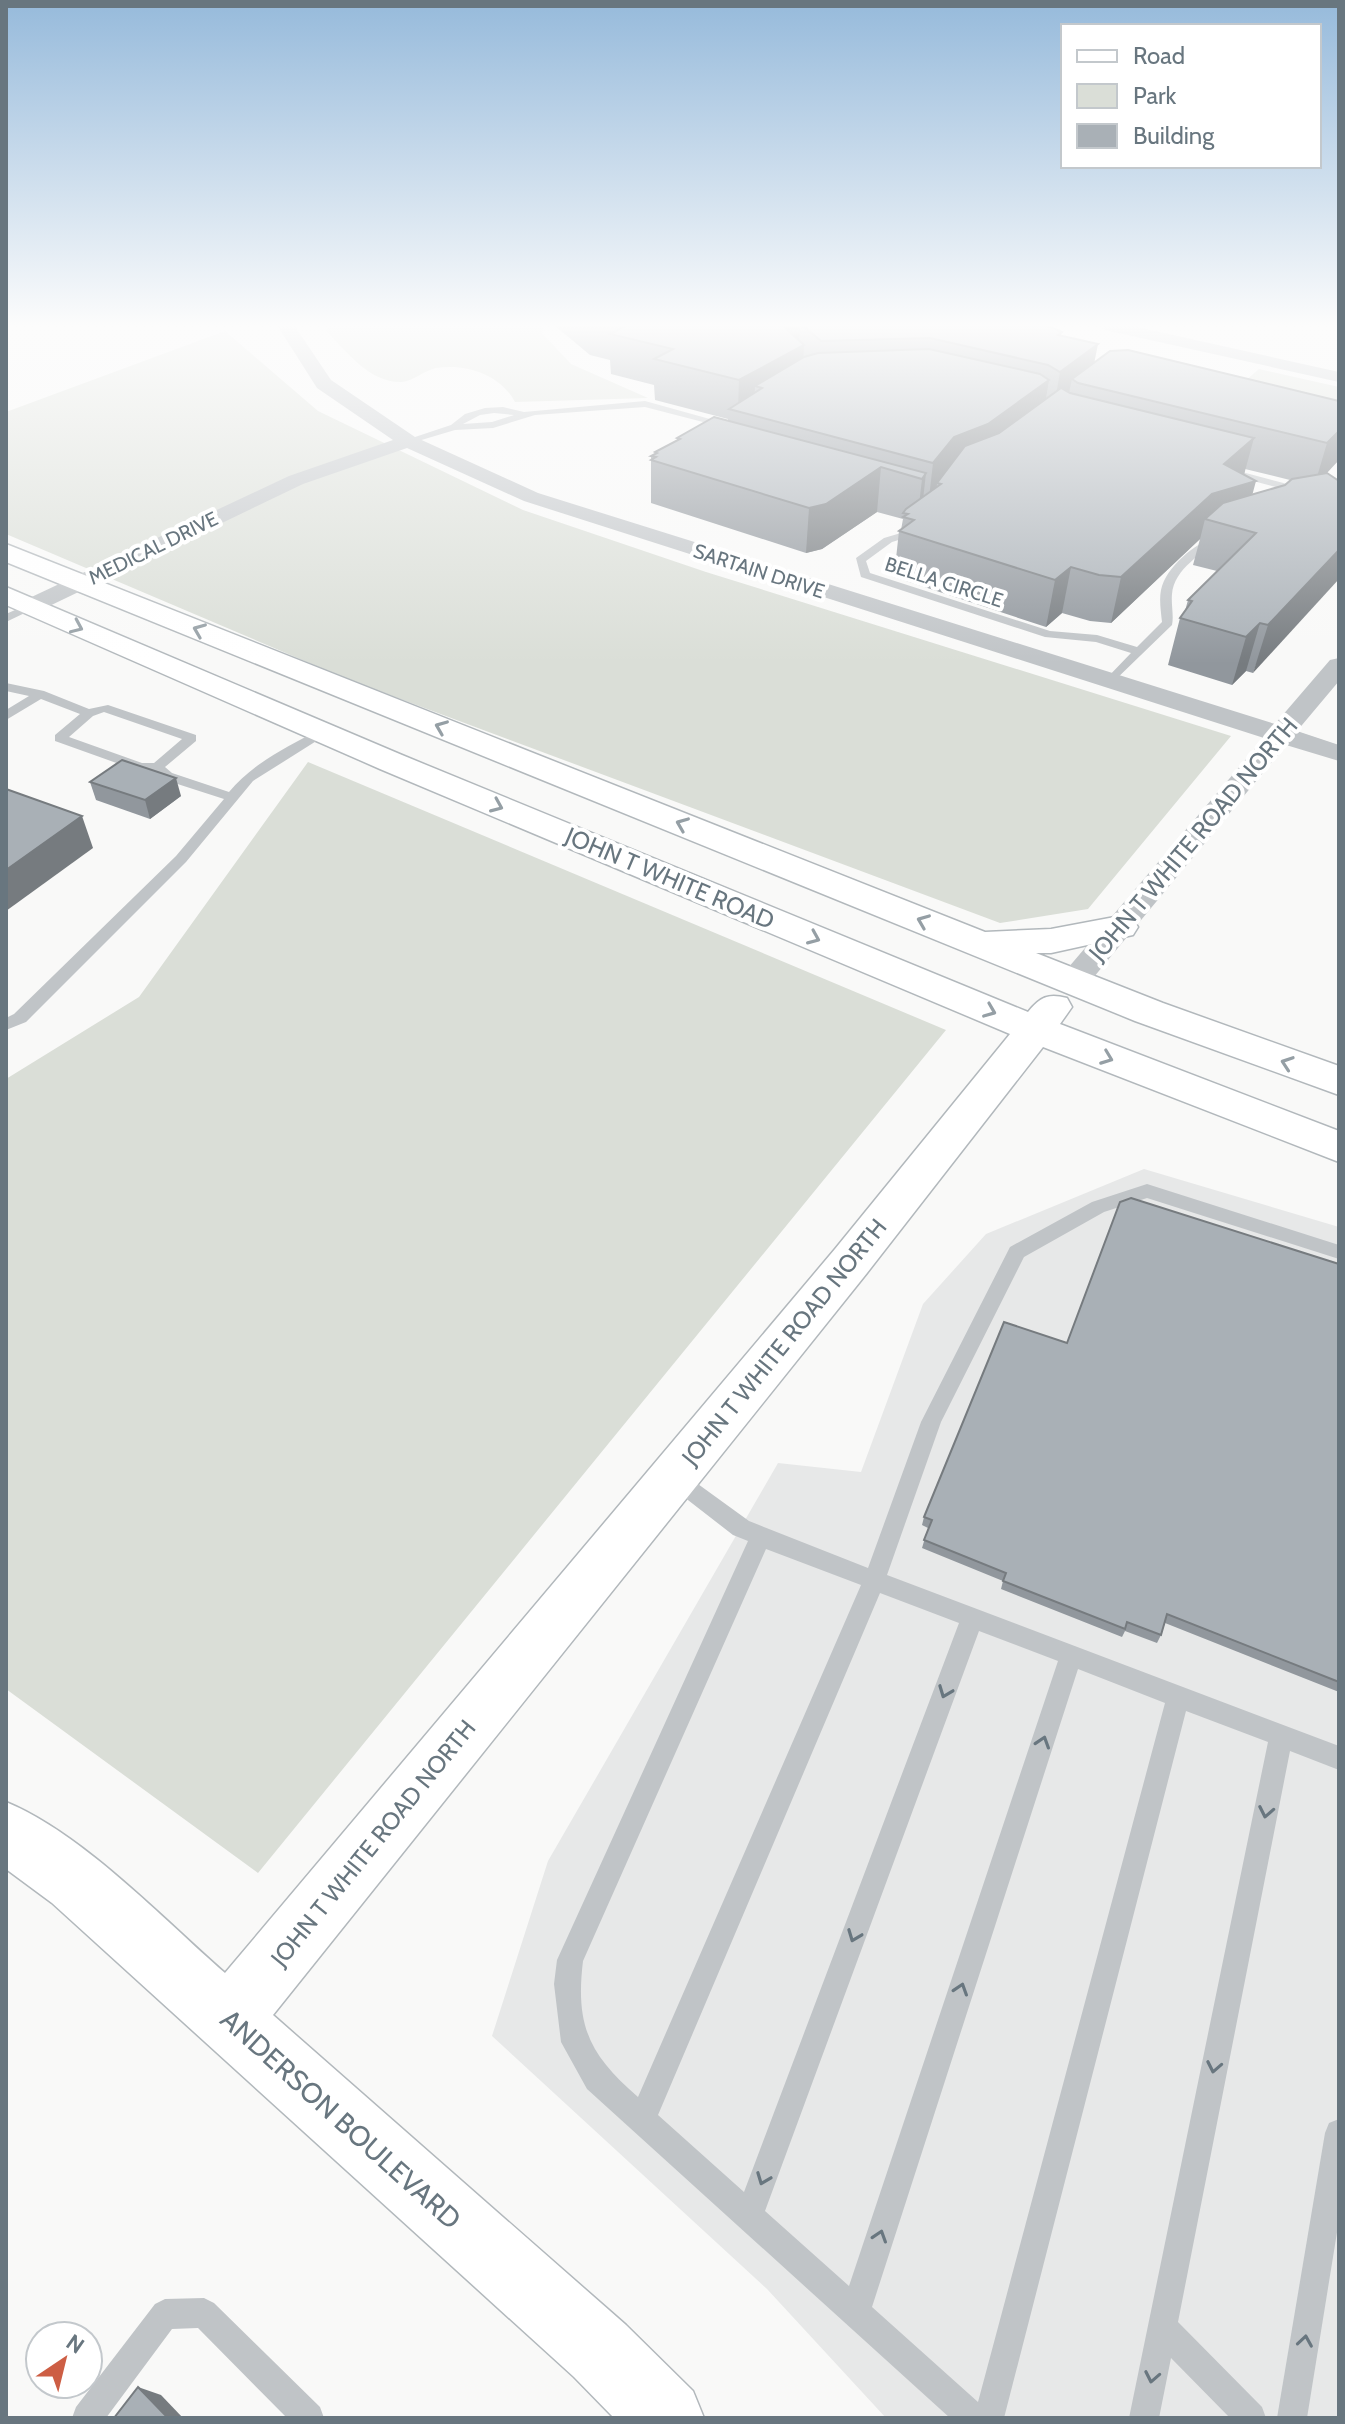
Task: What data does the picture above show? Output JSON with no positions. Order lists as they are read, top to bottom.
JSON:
{
  "streets": {
    "main road": ["JOHN T WHITE ROAD NORTH", "JOHN T WHITE ROAD", "ANDERSON BOULEVARD"],
    "street": ["MEDICAL DRIVE", "SARTAIN DRIVE"],
    "lane": ["BELLA CIRCLE"]
  },
  "crossings": [
    ["MEDICAL DRIVE", "SARTAIN DRIVE"],
    ["MEDICAL DRIVE", "JOHN T WHITE ROAD"],
    ["SARTAIN DRIVE", "JOHN T WHITE ROAD NORTH"],
    ["JOHN T WHITE ROAD NORTH", "JOHN T WHITE ROAD"],
    ["JOHN T WHITE ROAD NORTH", "ANDERSON BOULEVARD"]
  ],
  "legend": ["Road", "Park", "Building"],
  "north": "top right"
}
